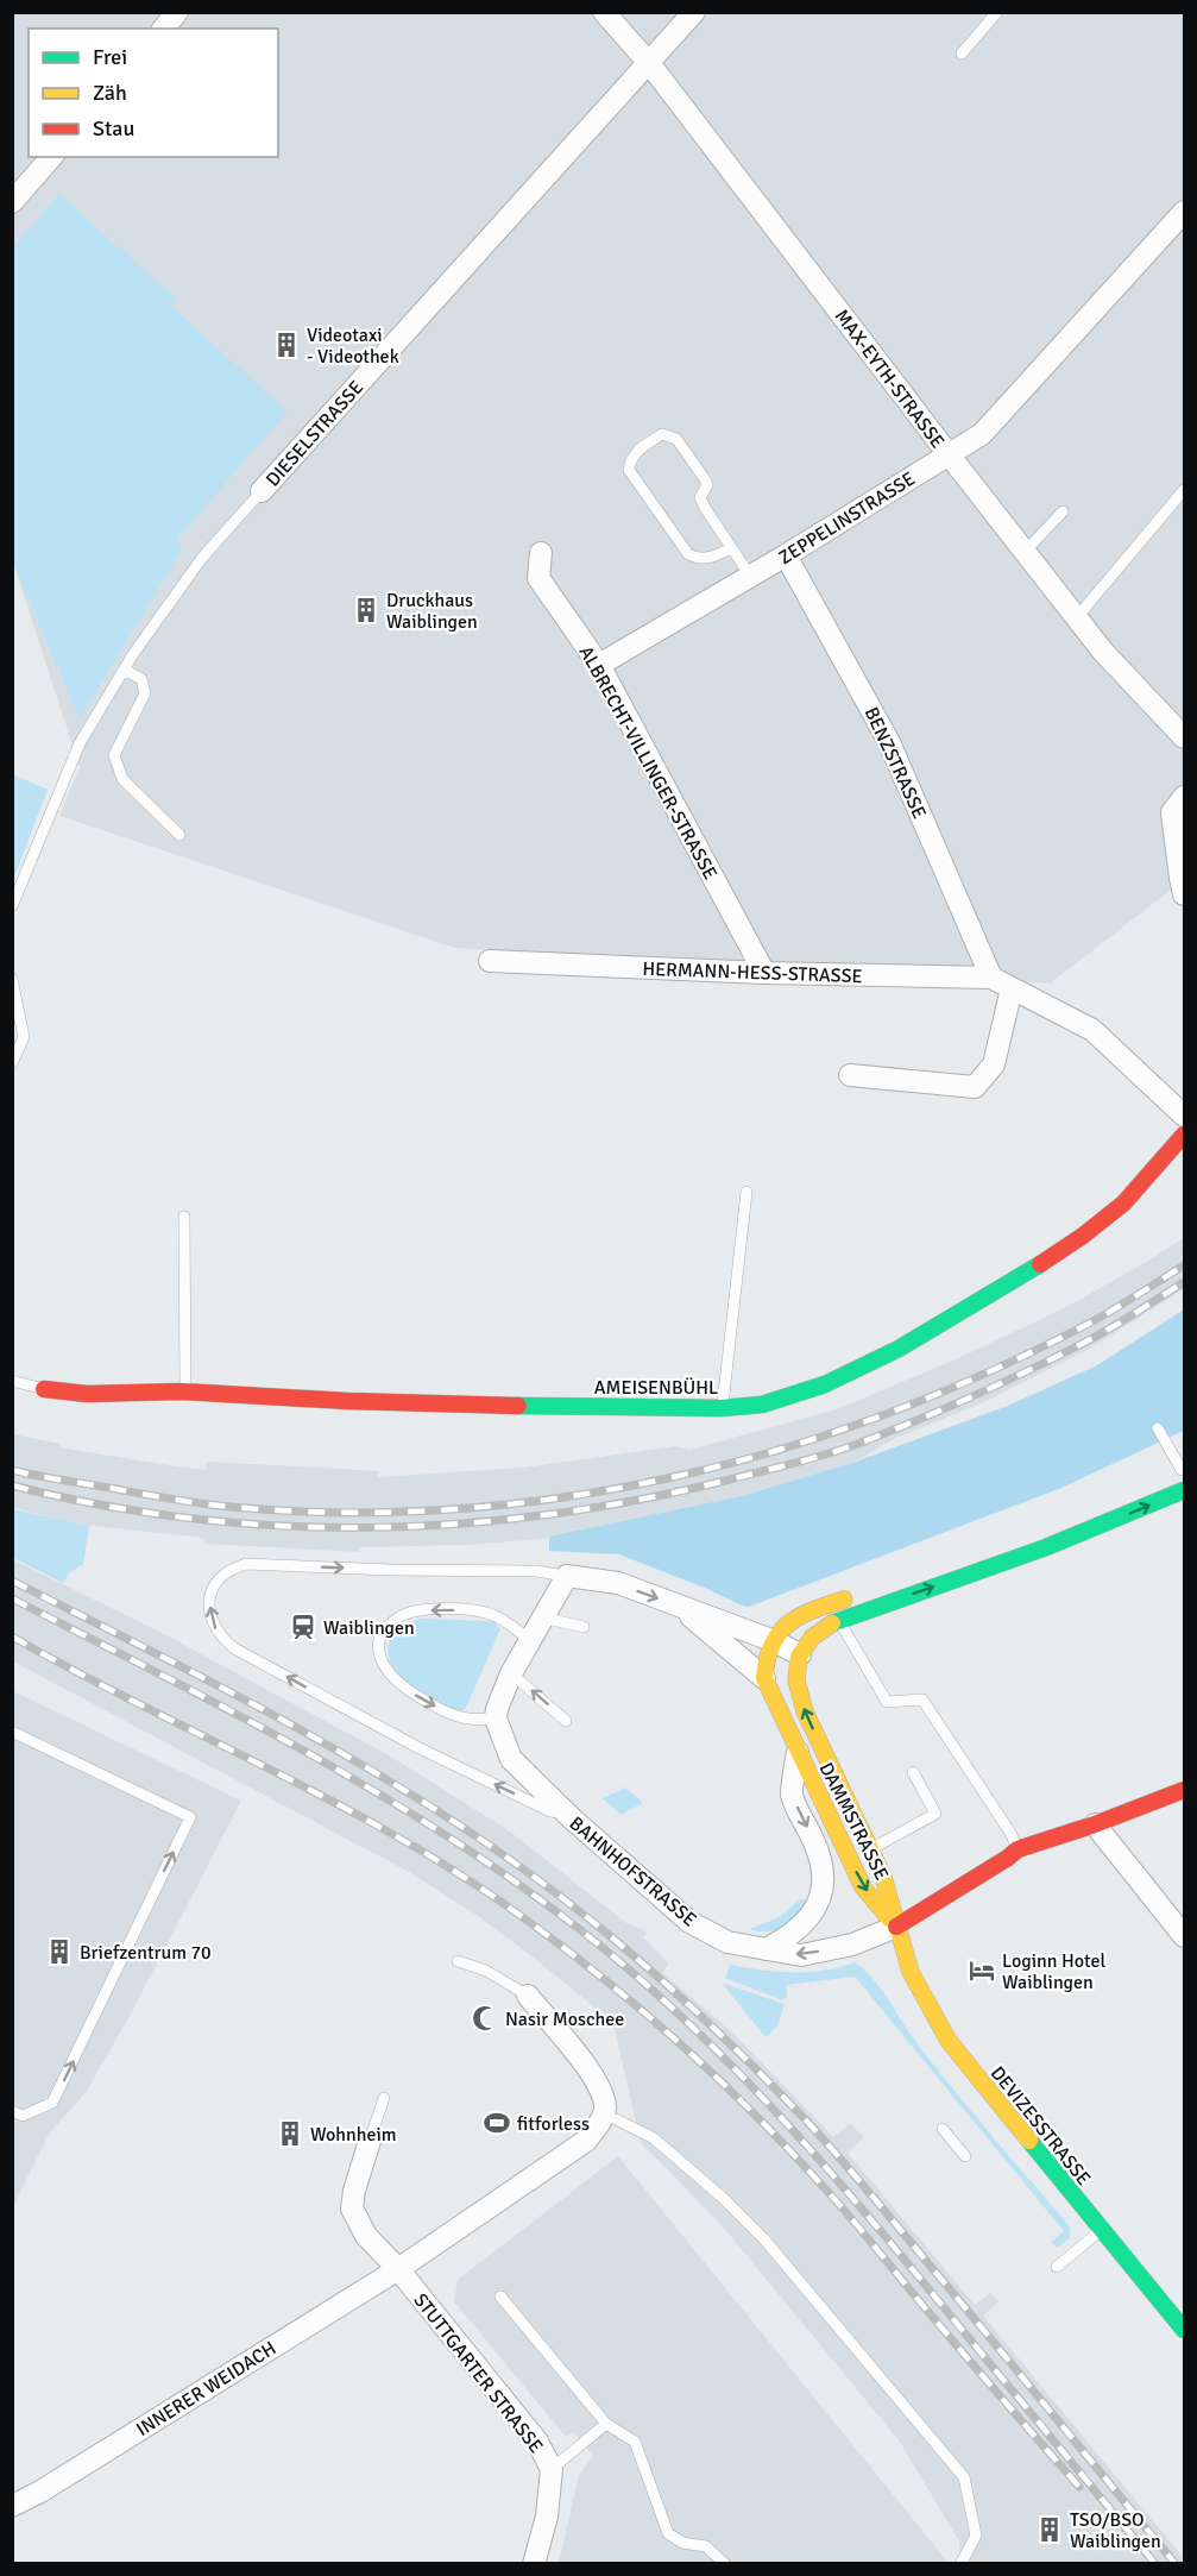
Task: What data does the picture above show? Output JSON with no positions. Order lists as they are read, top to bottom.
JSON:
{
  "streets": {
    "street": [
      "MAX-EYTH-STRASSE",
      "DIESELSTRASSE",
      "ZEPPELINSTRASSE",
      "ALBRECHT-VILLINGER-STRASSE",
      "BENZSTRASSE",
      "HERMANN-HESS-STRASSE",
      "AMEISENBÜHL",
      "DAMMSTRASSE",
      "BAHNHOFSTRASSE",
      "DEVIZESSTRASSE",
      "STUTTGARTER STRASSE",
      "INNERER WEIDACH"
    ]
  },
  "crossings": [
    ["MAX-EYTH-STRASSE", "DIESELSTRASSE"],
    ["MAX-EYTH-STRASSE", "ZEPPELINSTRASSE"],
    ["ZEPPELINSTRASSE", "ALBRECHT-VILLINGER-STRASSE"],
    ["ZEPPELINSTRASSE", "BENZSTRASSE"],
    ["ALBRECHT-VILLINGER-STRASSE", "HERMANN-HESS-STRASSE"],
    ["BENZSTRASSE", "HERMANN-HESS-STRASSE"],
    ["DAMMSTRASSE", "BAHNHOFSTRASSE"],
    ["DAMMSTRASSE", "DEVIZESSTRASSE"],
    ["BAHNHOFSTRASSE", "DEVIZESSTRASSE"],
    ["STUTTGARTER STRASSE", "INNERER WEIDACH"]
  ],
  "places": {
    "building": [
      "Videotaxi - Videothek",
      "Druckhaus Waiblingen",
      "Briefzentrum 70",
      "Wohnheim",
      "TSO/BSO Waiblingen"
    ],
    "station": ["Waiblingen"],
    "hotel": ["Loginn Hotel Waiblingen"],
    "mosque": ["Nasir Moschee"],
    "sports": ["fitforless"]
  },
  "legend": ["Frei", "Zäh", "Stau"]
}
